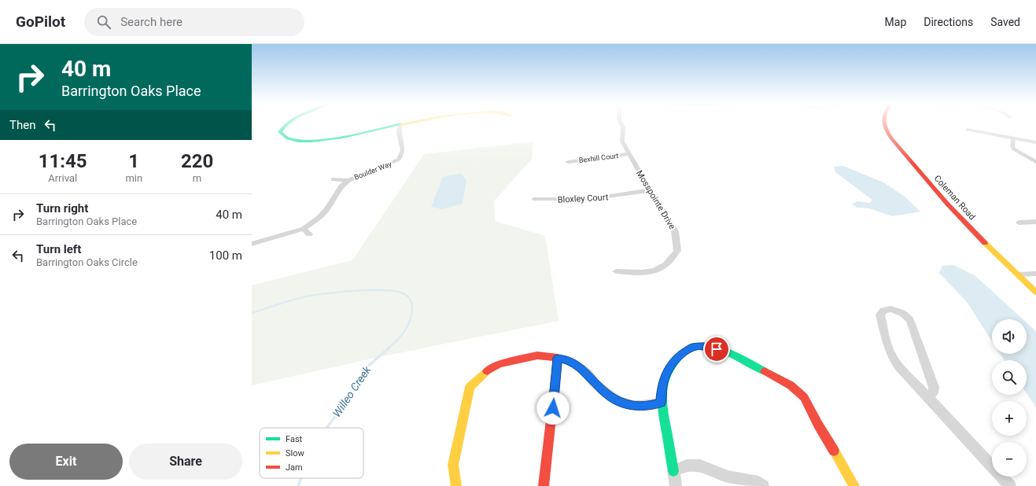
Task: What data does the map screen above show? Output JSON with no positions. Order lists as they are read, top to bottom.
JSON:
{
  "streets": {
    "street": [
      "Bexhill Court",
      "Boulder Way",
      "Coleman Road",
      "Bloxley Court",
      "Mosspointe Drive"
    ]
  },
  "crossings": [
    ["Bexhill Court", "Mosspointe Drive"],
    ["Bloxley Court", "Mosspointe Drive"]
  ],
  "water": ["Willeo Creek"],
  "legend": ["Fast", "Slow", "Jam"],
  "page": {
    "header": "GoPilot",
    "search": "Search here",
    "nav": ["Map", "Directions", "Saved"],
    "turn": ["40 m", "Barrington Oaks Place"],
    "then": "Then",
    "eta": [
      "11:45",
      "Arrival",
      "1",
      "min",
      "220",
      "m"
    ],
    "list": [
      {
        "name": "Turn right",
        "note": "Barrington Oaks Place",
        "value": "40 m"
      },
      {
        "name": "Turn left",
        "note": "Barrington Oaks Circle",
        "value": "100 m"
      }
    ],
    "map_buttons": ["+", "−"],
    "buttons": ["Exit", "Share"]
  }
}
